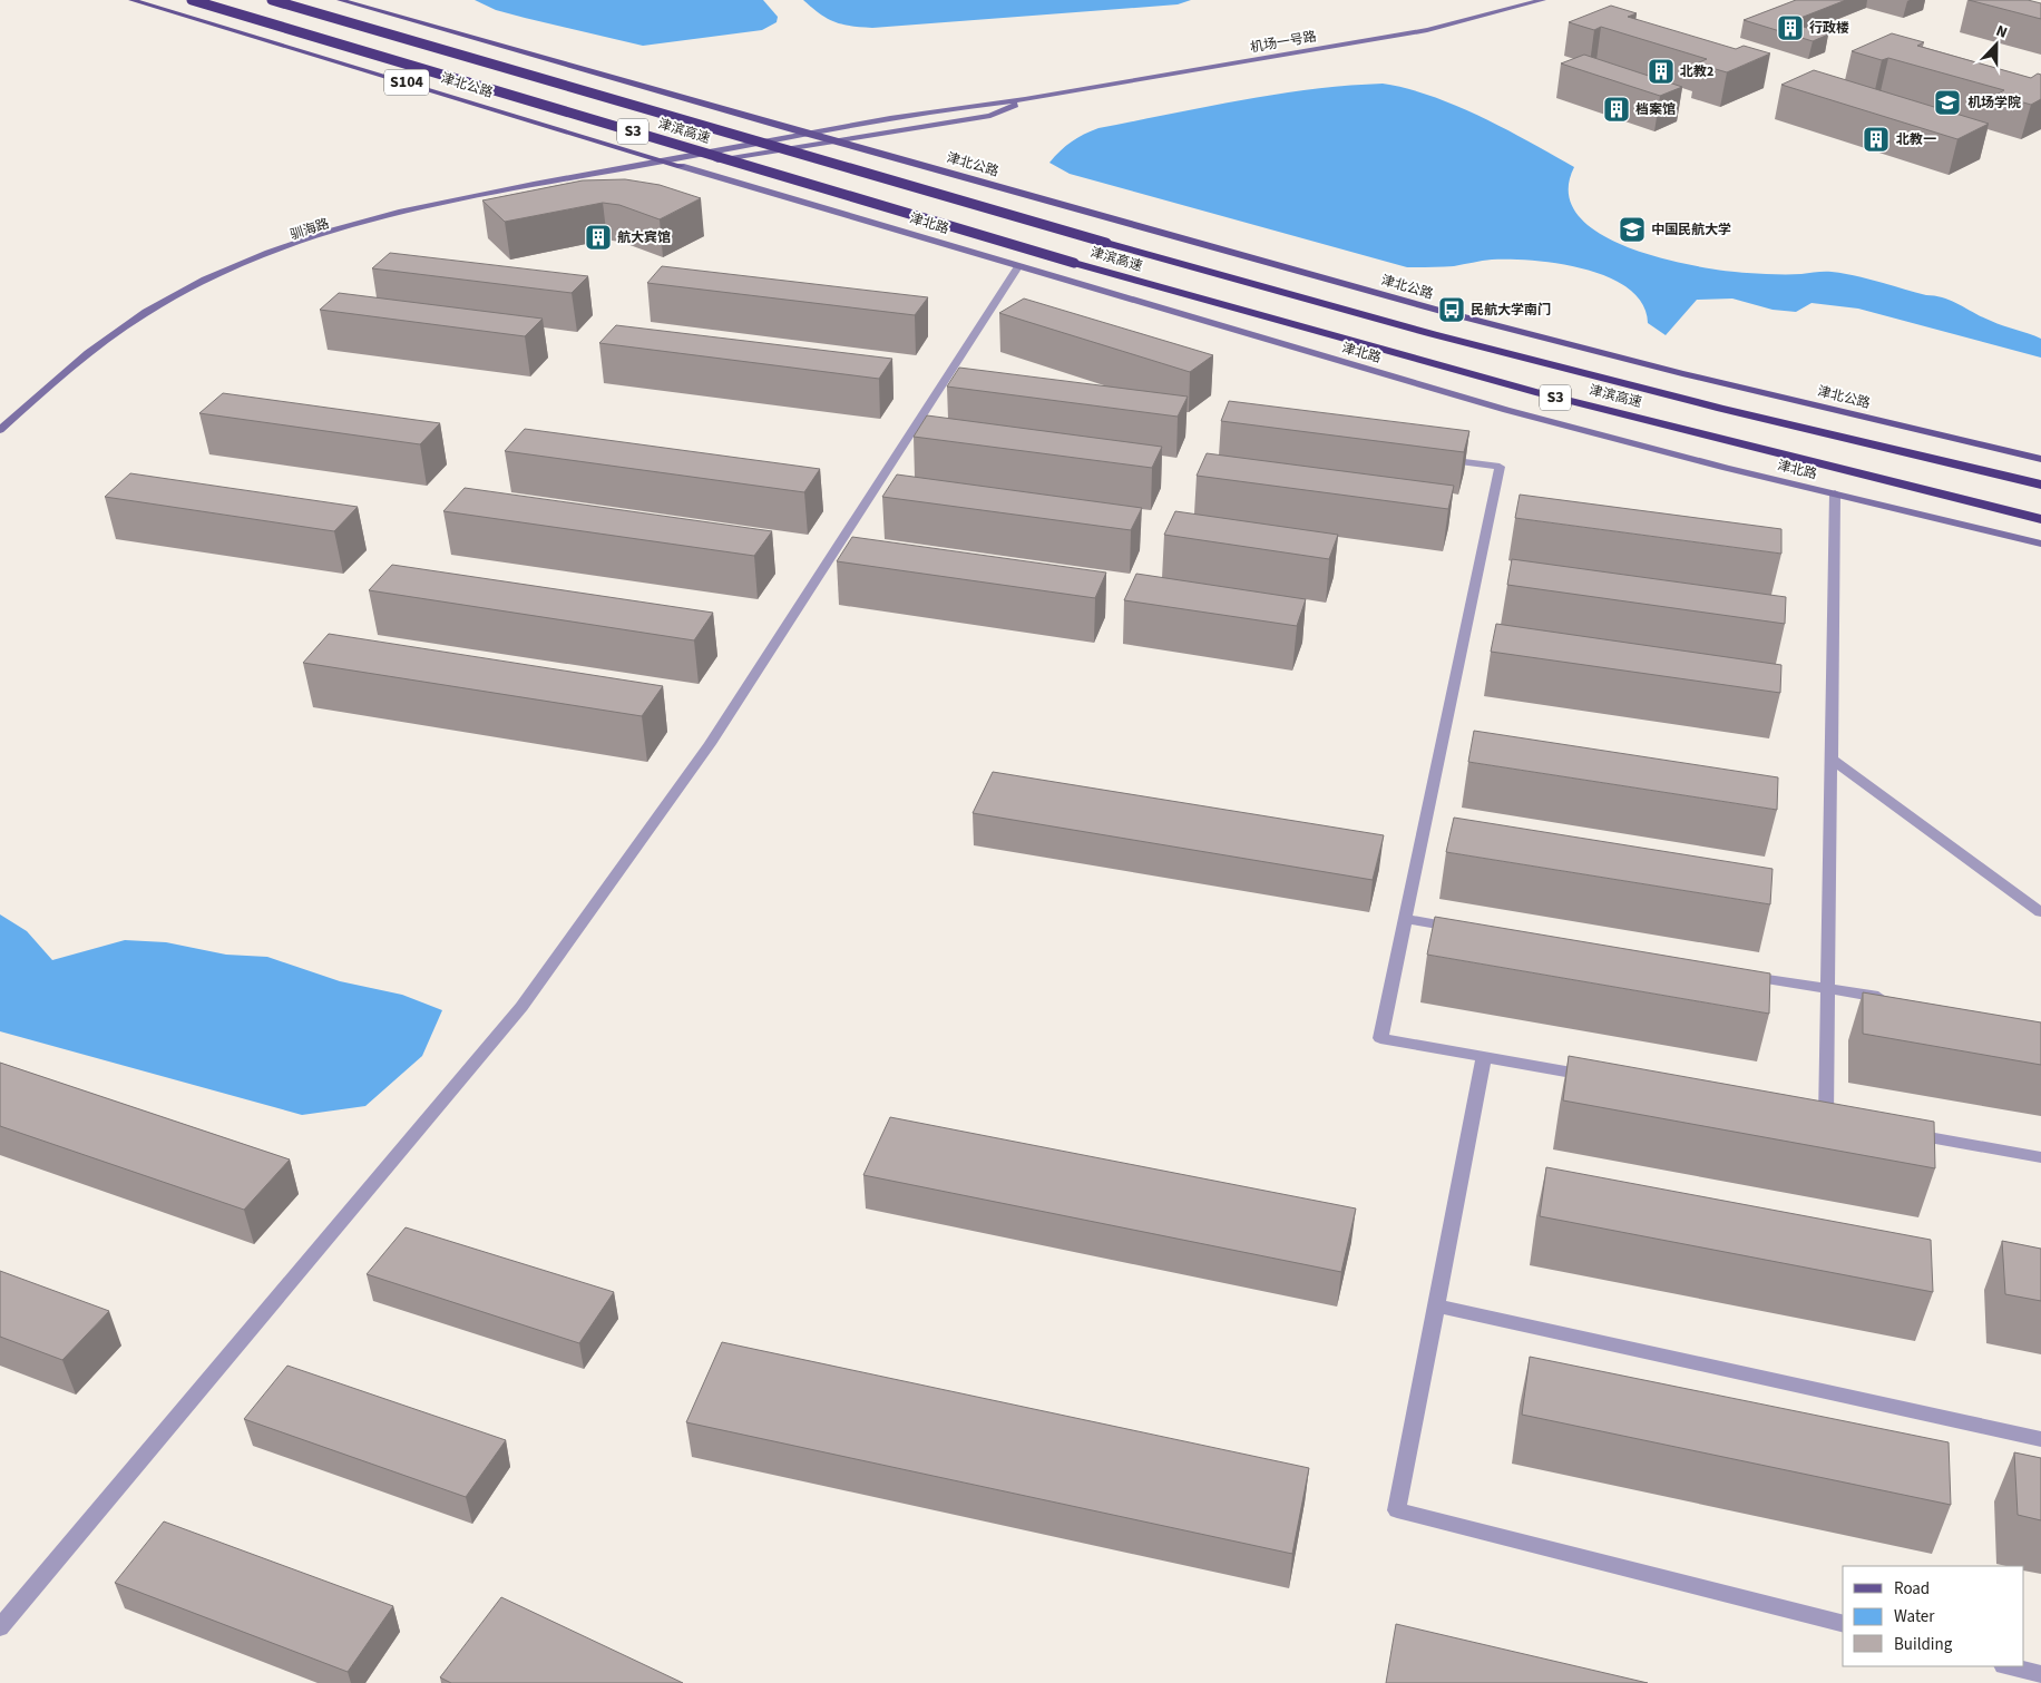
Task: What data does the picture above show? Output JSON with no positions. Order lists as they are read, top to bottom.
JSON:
{
  "streets": {
    "highway": ["S3", "津滨高速"],
    "main road": [
      "机场一号路",
      "S104",
      "津北公路",
      "津北路",
      "驯海路"
    ]
  },
  "crossings": [
    ["机场一号路", "津北公路"],
    ["津北公路", "津北路"],
    ["津北公路", "驯海路"],
    ["津北路", "驯海路"]
  ],
  "places": {
    "building": [
      "行政楼",
      "北教2",
      "档案馆",
      "北教一",
      "航大宾馆"
    ],
    "school or university": ["机场学院", "中国民航大学"],
    "bus stop": ["民航大学南门"]
  },
  "legend": ["Road", "Water", "Building"],
  "north": "top"
}
